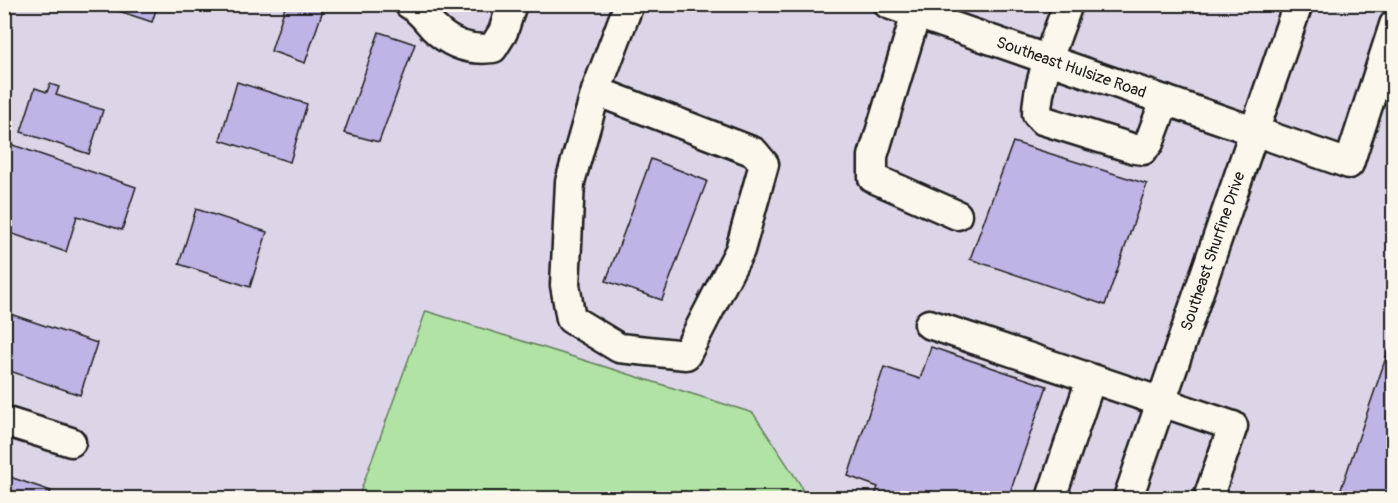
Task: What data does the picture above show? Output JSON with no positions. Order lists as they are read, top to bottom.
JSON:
{
  "streets": {
    "street": ["Southeast Hulsize Road", "Southeast Shurfine Drive"]
  },
  "crossings": [
    ["Southeast Hulsize Road", "Southeast Shurfine Drive"]
  ]
}
